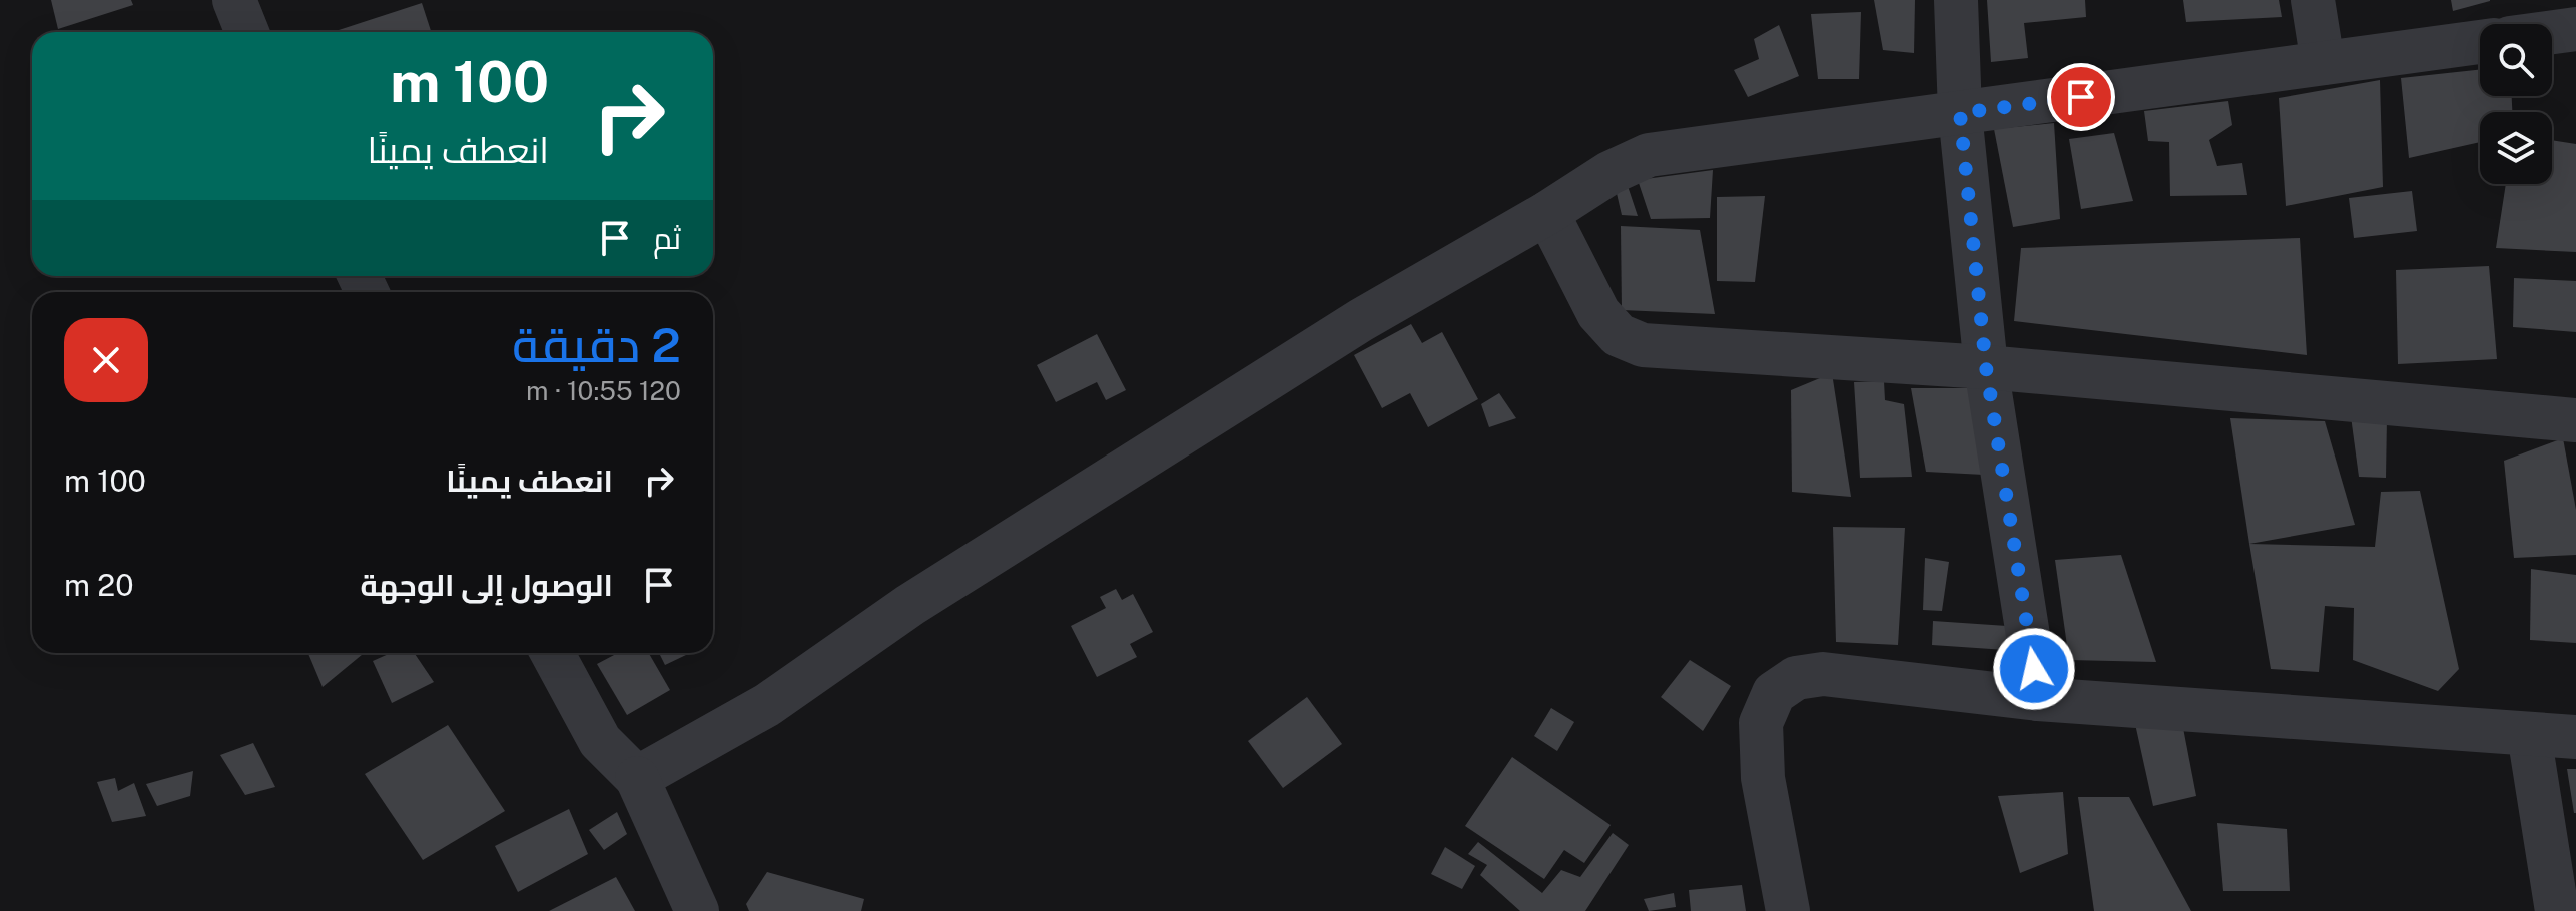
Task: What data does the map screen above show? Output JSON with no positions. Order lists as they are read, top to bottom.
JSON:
{
  "page": {
    "turn": ["100 m", "انعطف يمينًا"],
    "then": "ثم",
    "heading": ["2 دقيقة", "120 m · 10:55"],
    "list": [
      {
        "name": "انعطف يمينًا",
        "value": "100 m"
      },
      {
        "name": "الوصول إلى الوجهة",
        "value": "20 m"
      }
    ]
  }
}
